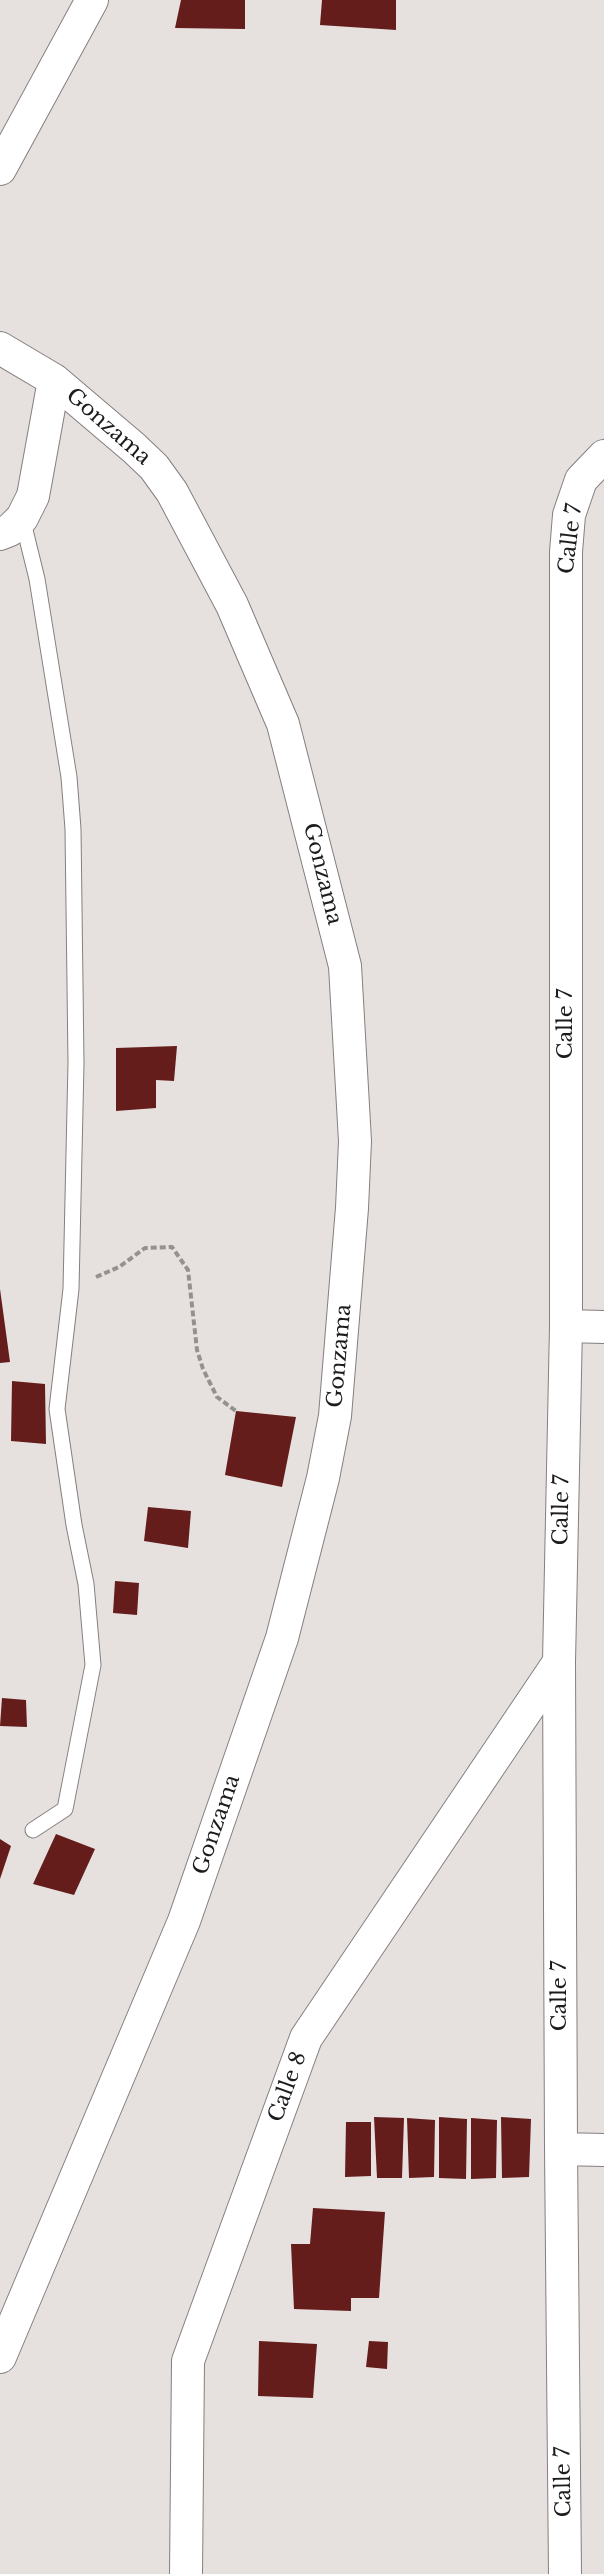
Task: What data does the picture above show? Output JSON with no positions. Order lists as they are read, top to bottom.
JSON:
{
  "streets": {
    "street": ["Gonzama", "Calle 7", "Calle 8"]
  },
  "crossings": [
    ["Calle 7", "Calle 8"]
  ]
}
